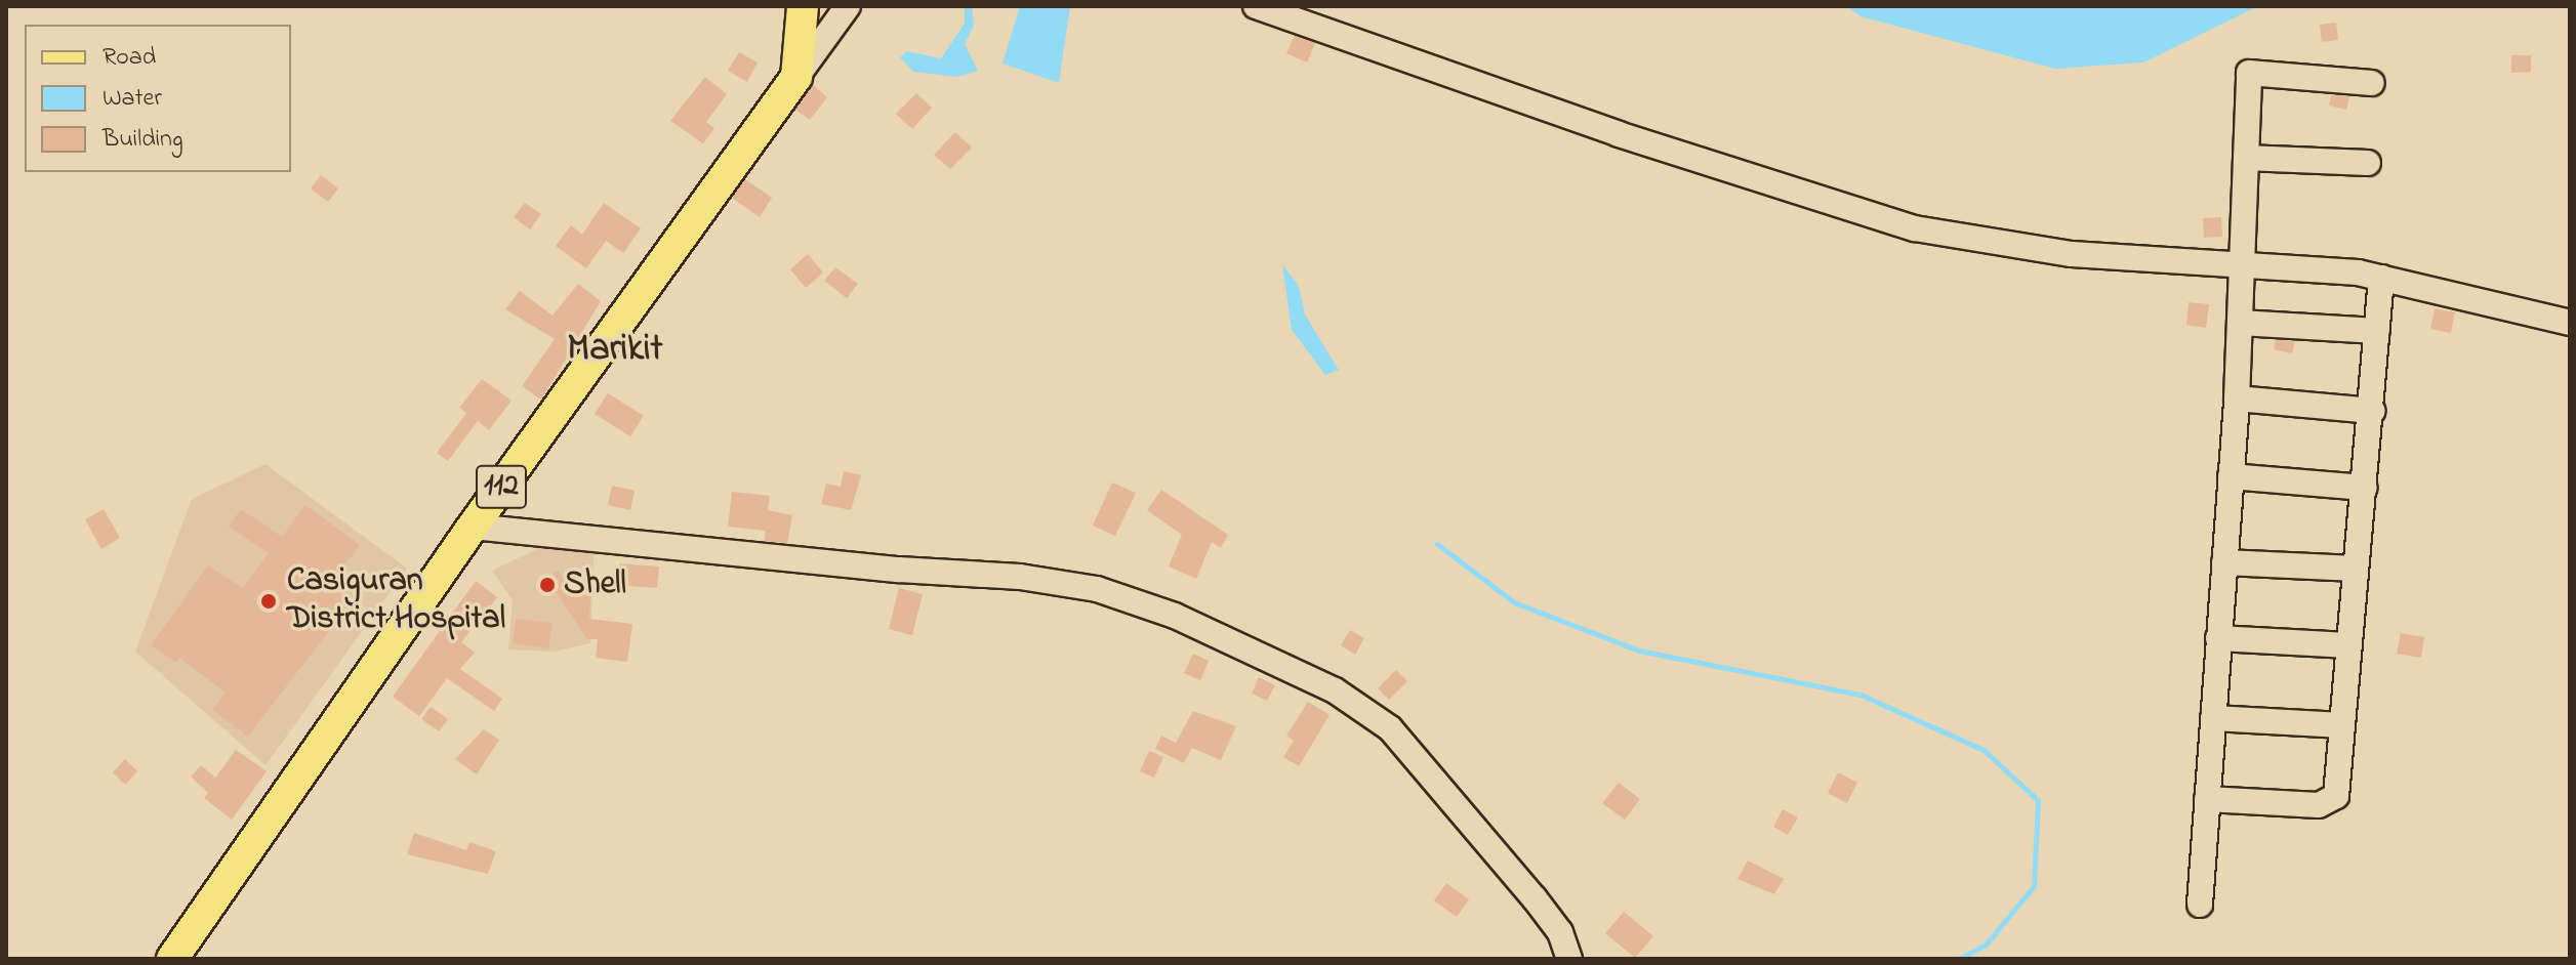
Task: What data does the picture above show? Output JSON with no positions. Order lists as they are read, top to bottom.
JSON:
{
  "streets": {
    "main road": ["112"]
  },
  "districts": ["Marikit"],
  "places": ["Shell", "Casiguran District Hospital"],
  "legend": ["Road", "Water", "Building"]
}
